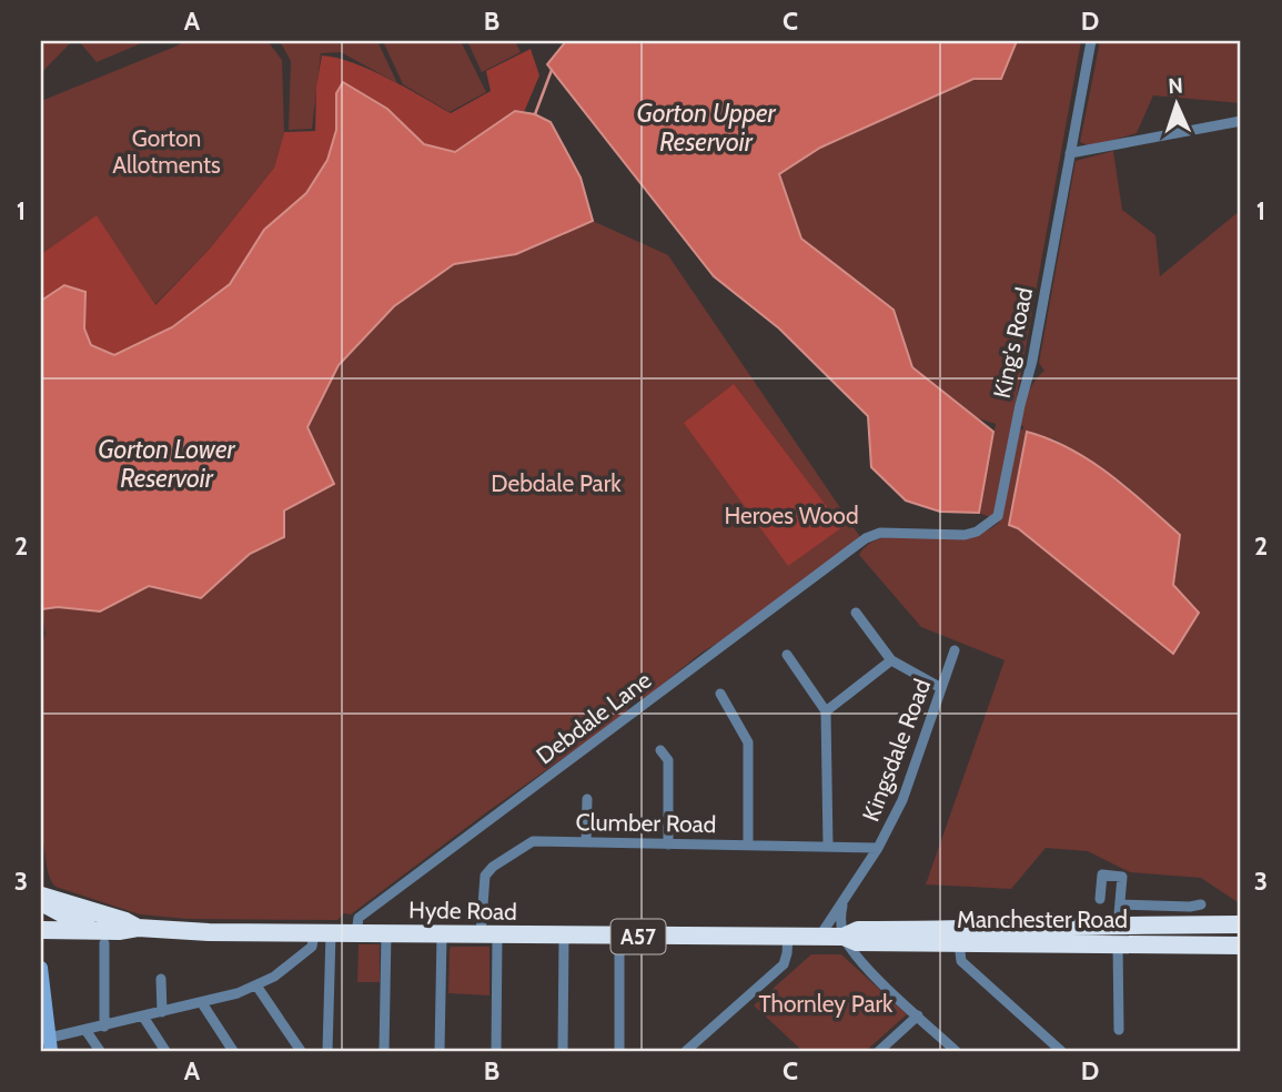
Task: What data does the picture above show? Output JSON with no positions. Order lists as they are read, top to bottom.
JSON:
{
  "streets": {
    "highway": ["Hyde Road", "Manchester Road", "A57"],
    "street": [
      "King's Road",
      "Debdale Lane",
      "Kingsdale Road",
      "Clumber Road"
    ]
  },
  "crossings": [
    ["King's Road", "Debdale Lane"],
    ["Debdale Lane", "Hyde Road"],
    ["Kingsdale Road", "Clumber Road"],
    ["Kingsdale Road", "Manchester Road"],
    ["Clumber Road", "Hyde Road"],
    ["Hyde Road", "Manchester Road"]
  ],
  "water": ["Gorton Upper Reservoir", "Gorton Lower Reservoir"],
  "parks": [
    "Gorton Allotments",
    "Debdale Park",
    "Heroes Wood",
    "Thornley Park"
  ],
  "north": "top",
  "grid": {
    "columns": [
      "A",
      "B",
      "C",
      "D"
    ],
    "rows": ["1", "2", "3"]
  }
}
